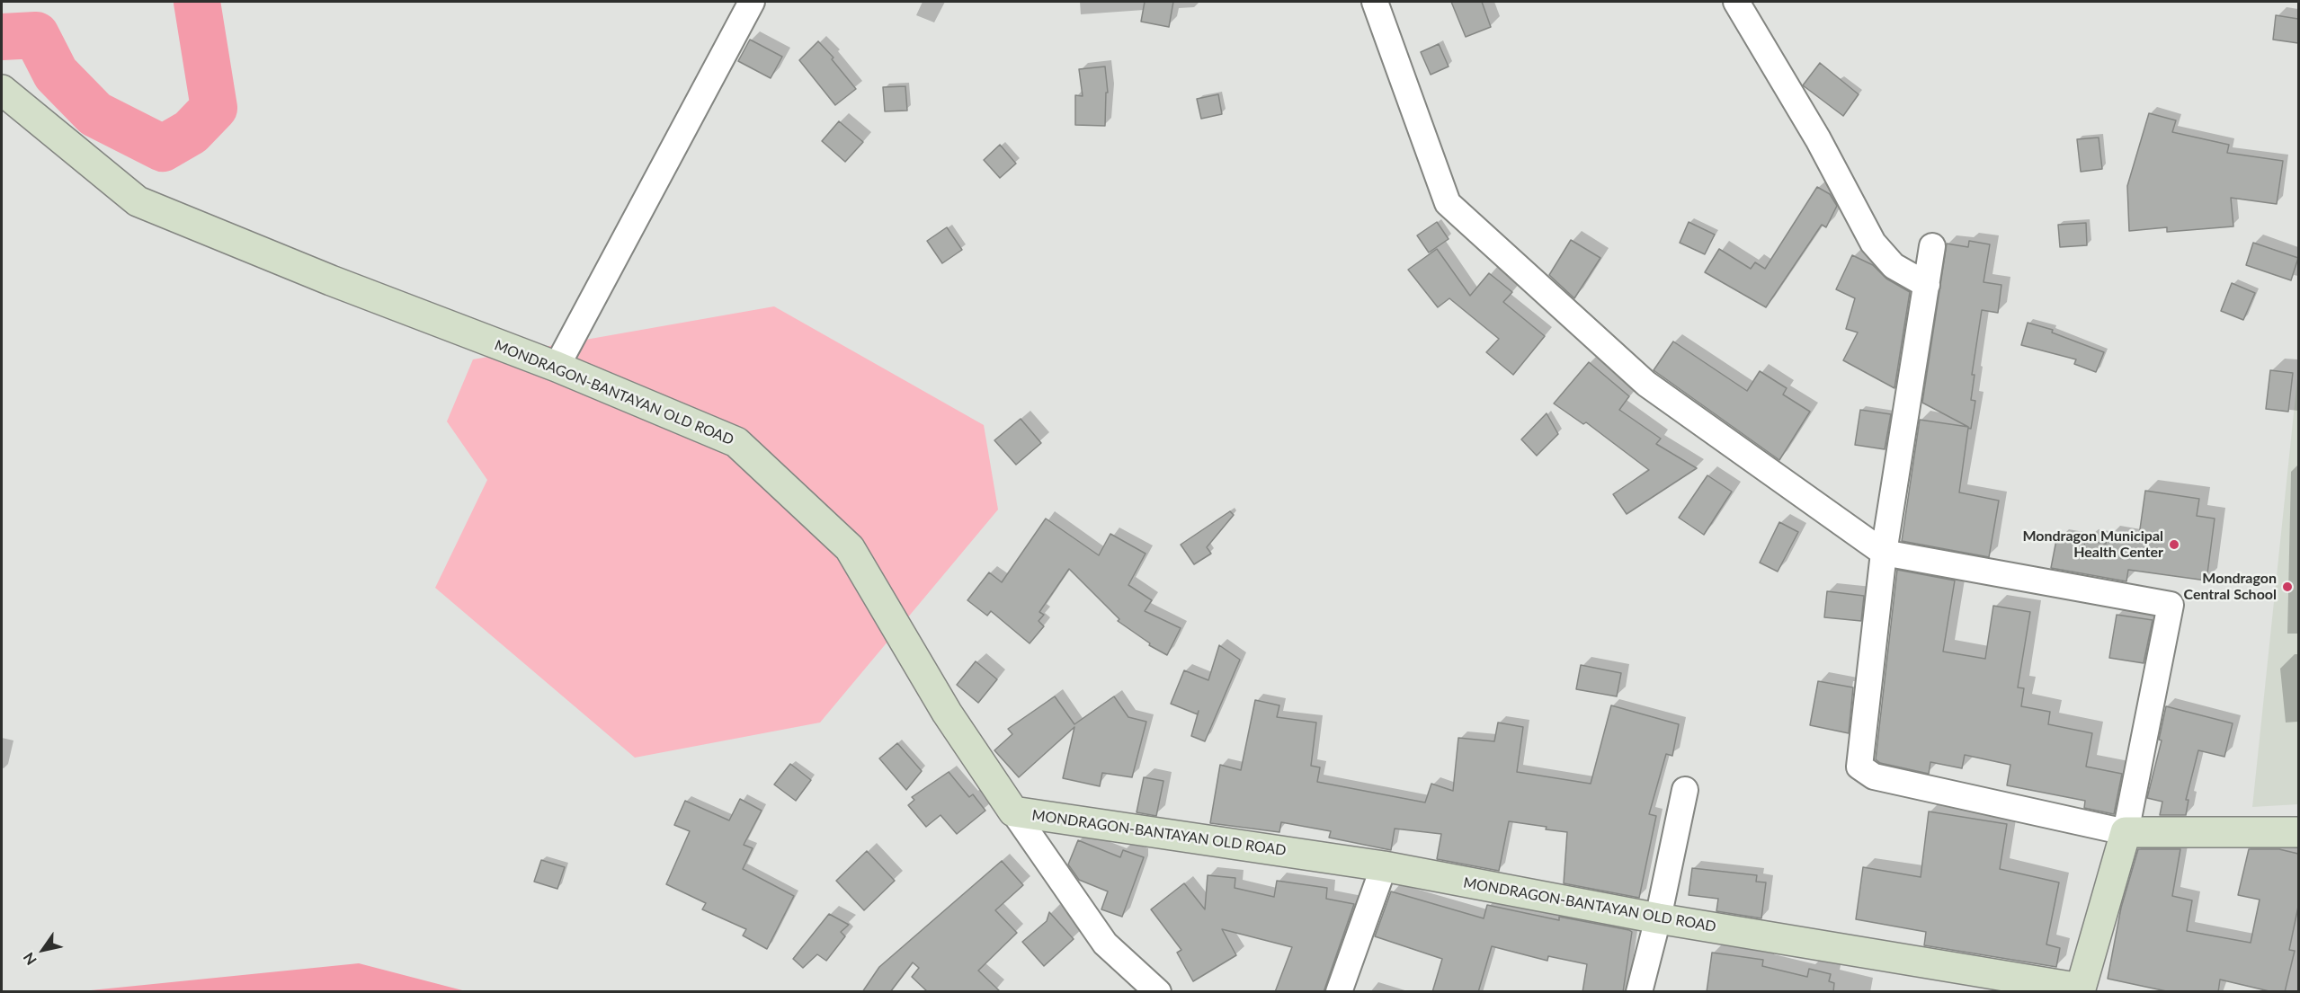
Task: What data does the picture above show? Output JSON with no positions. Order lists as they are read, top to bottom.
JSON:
{
  "streets": {
    "street": ["MONDRAGON-BANTAYAN OLD ROAD"]
  },
  "places": ["Mondragon Municipal Health Center", "Mondragon Central School"],
  "north": "bottom left"
}
